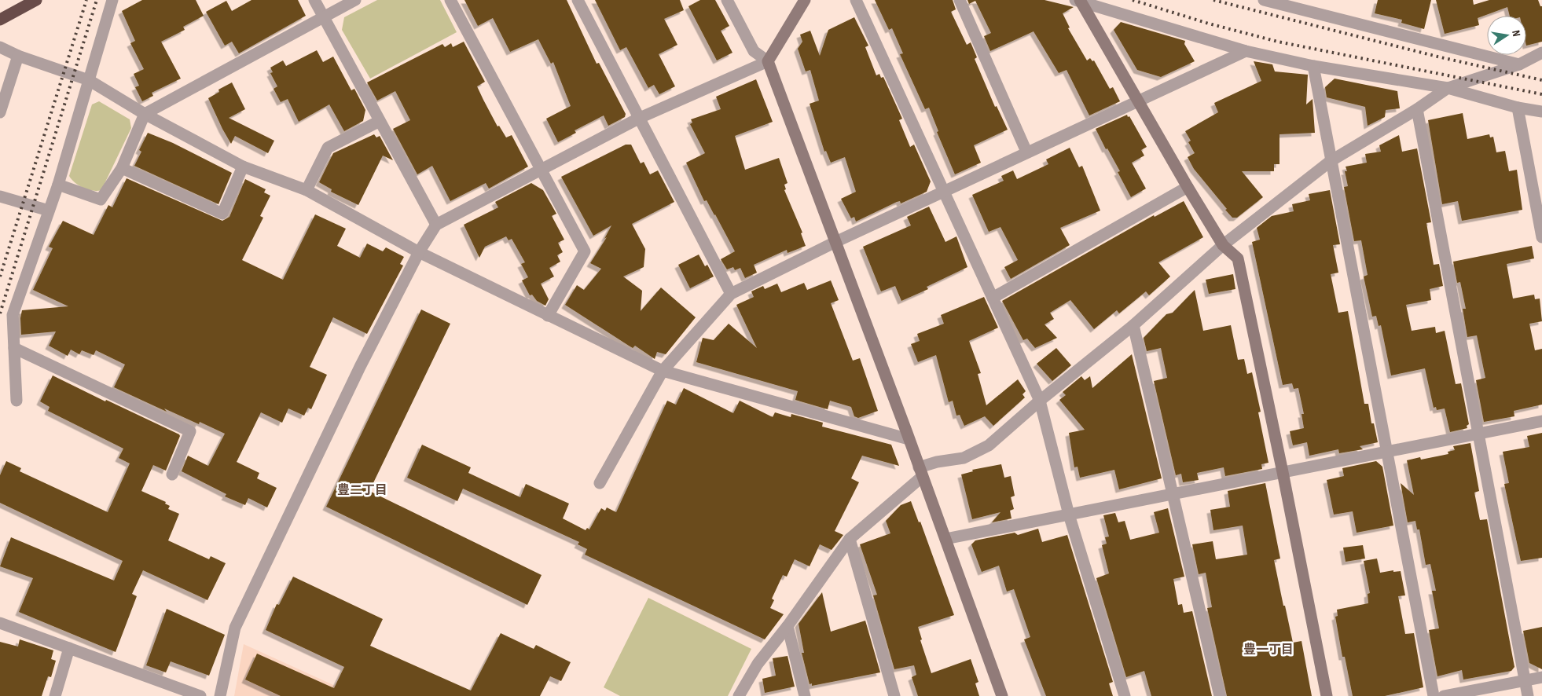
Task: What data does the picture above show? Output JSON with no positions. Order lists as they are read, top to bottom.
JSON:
{
  "districts": ["豊二丁目", "豊一丁目"],
  "north": "right"
}
